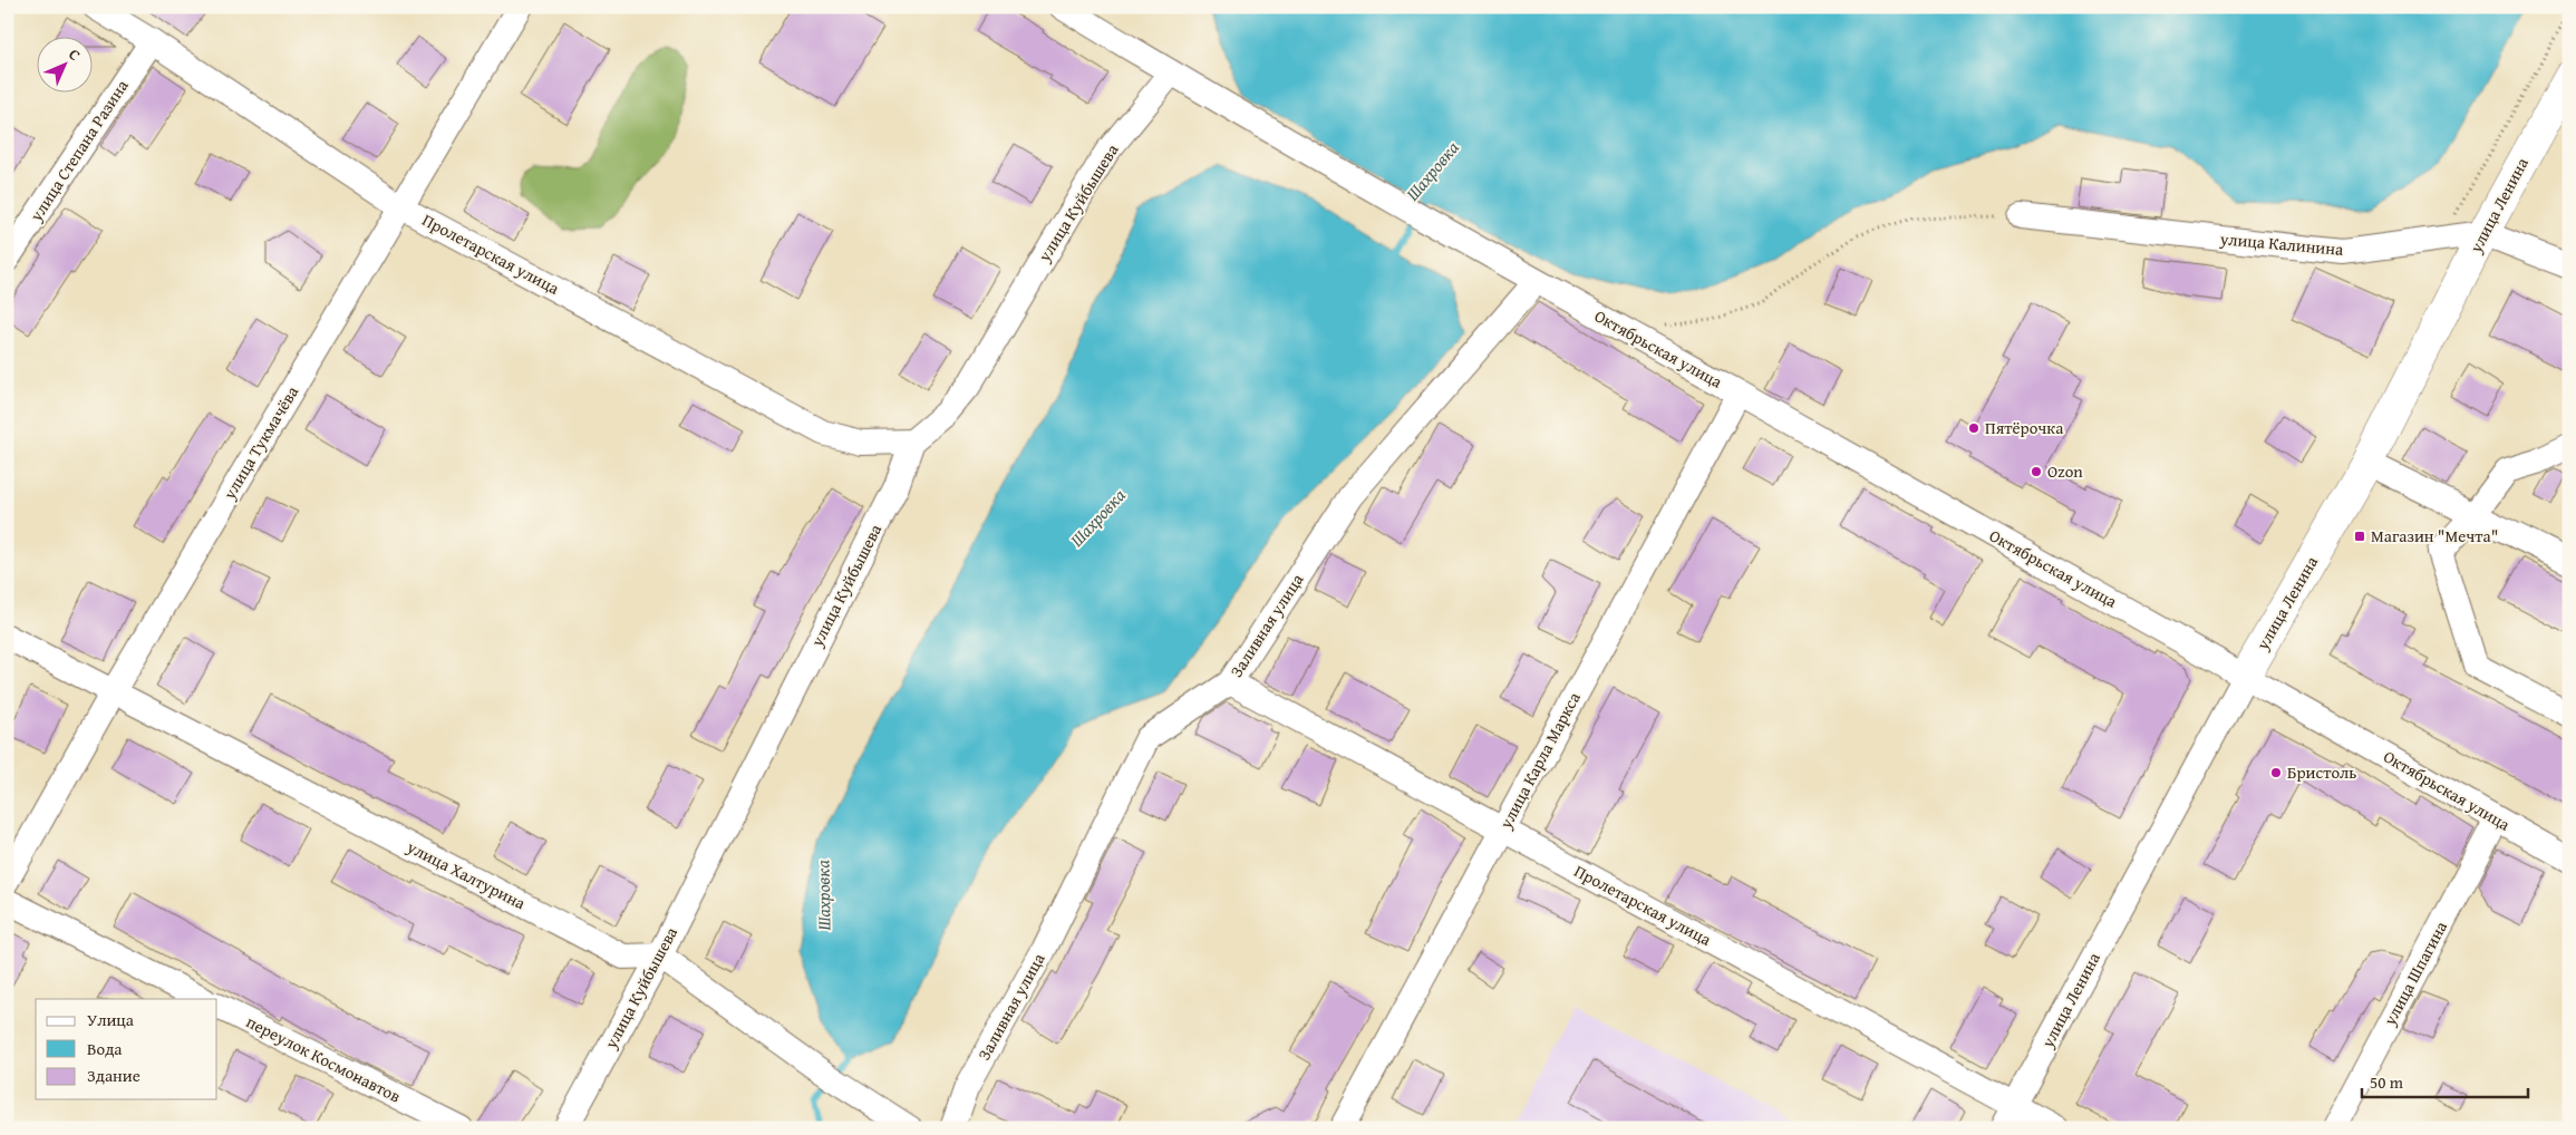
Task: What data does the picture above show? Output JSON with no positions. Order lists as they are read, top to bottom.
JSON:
{
  "streets": {
    "main road": ["улица Ленина"],
    "street": [
      "улица Степана Разина",
      "улица Куйбышева",
      "улица Калинина",
      "Пролетарская улица",
      "Октябрьская улица",
      "улица Тукмачёва",
      "Заливная улица",
      "улица Карла Маркса",
      "улица Халтурина",
      "улица Шпагина",
      "переулок Космонавтов"
    ]
  },
  "crossings": [
    ["улица Степана Разина", "Пролетарская улица"],
    ["улица Куйбышева", "Пролетарская улица"],
    ["улица Куйбышева", "Октябрьская улица"],
    ["улица Куйбышева", "улица Халтурина"],
    ["улица Ленина", "улица Калинина"],
    ["улица Ленина", "Пролетарская улица"],
    ["улица Ленина", "Октябрьская улица"],
    ["Пролетарская улица", "улица Тукмачёва"],
    ["Пролетарская улица", "Заливная улица"],
    ["Пролетарская улица", "улица Карла Маркса"],
    ["Октябрьская улица", "Заливная улица"],
    ["Октябрьская улица", "улица Карла Маркса"],
    ["Октябрьская улица", "улица Шпагина"],
    ["улица Тукмачёва", "улица Халтурина"]
  ],
  "water": ["Шахровка"],
  "places": {
    "other": ["Пятёрочка", "Ozon", "Бристоль"],
    "transit": ["Магазин \"Мечта\""]
  },
  "legend": ["Улица", "Вода", "Здание"],
  "scale_bar": "50 m",
  "north": "top right"
}
